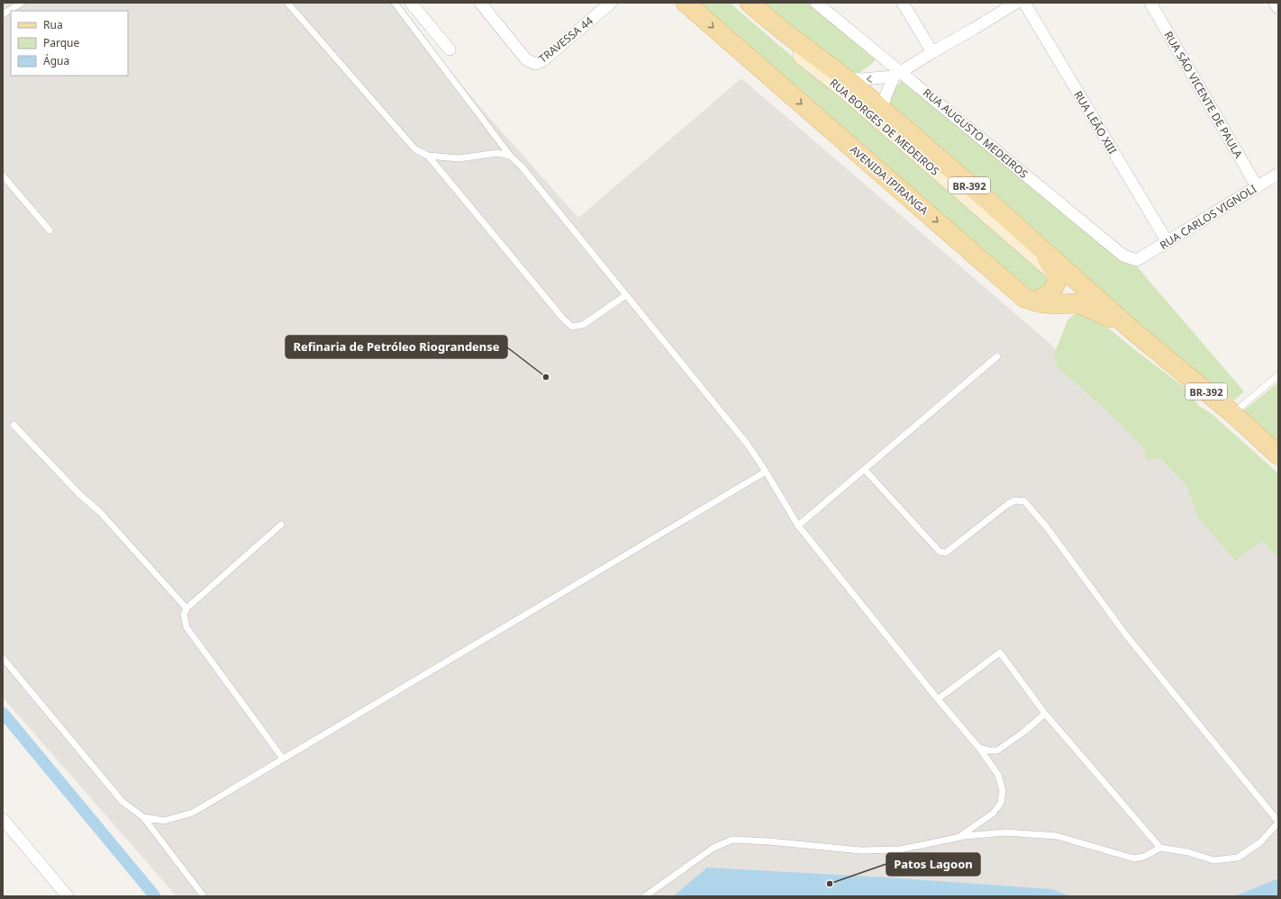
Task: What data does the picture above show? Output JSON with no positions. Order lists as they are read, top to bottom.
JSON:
{
  "streets": {
    "main road": ["RUA BORGES DE MEDEIROS", "AVENIDA IPIRANGA", "BR-392"],
    "street": [
      "TRAVESSA 44",
      "RUA SÃO VICENTE DE PAULA",
      "RUA LEÃO XIII",
      "RUA AUGUSTO MEDEIROS",
      "RUA CARLOS VIGNOLI"
    ]
  },
  "crossings": [
    ["RUA SÃO VICENTE DE PAULA", "RUA CARLOS VIGNOLI"],
    ["RUA LEÃO XIII", "RUA CARLOS VIGNOLI"],
    ["RUA BORGES DE MEDEIROS", "AVENIDA IPIRANGA"],
    ["RUA AUGUSTO MEDEIROS", "RUA CARLOS VIGNOLI"]
  ],
  "places": ["Refinaria de Petróleo Riograndense", "Patos Lagoon"],
  "legend": ["Rua", "Parque", "Água"]
}
